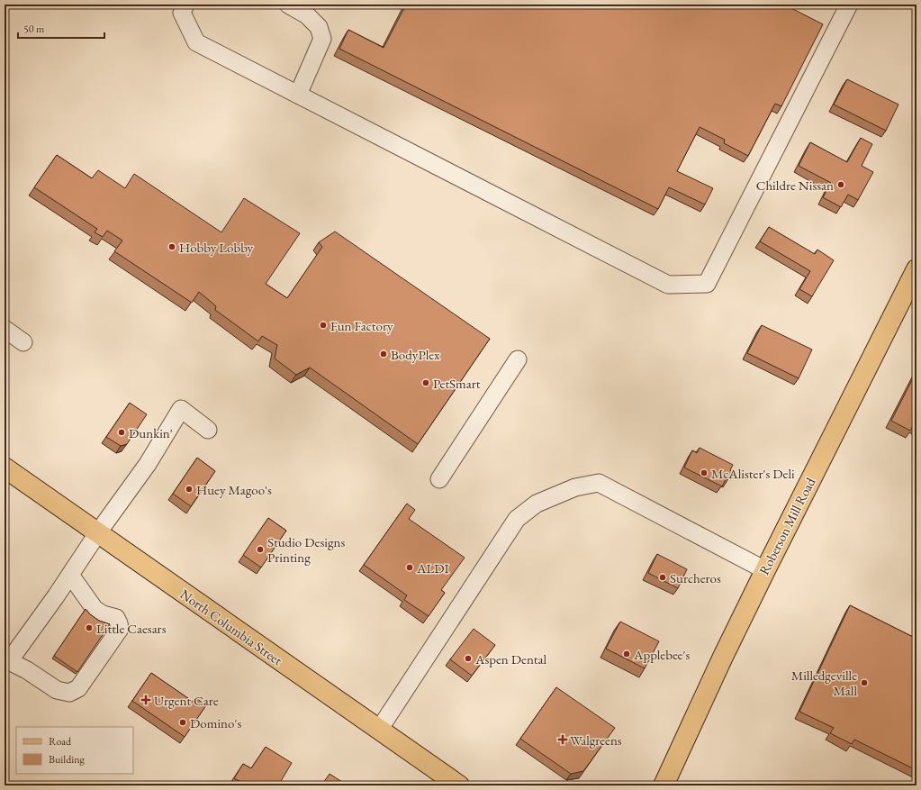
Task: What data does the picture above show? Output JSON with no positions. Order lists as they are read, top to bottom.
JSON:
{
  "streets": {
    "main road": ["Roberson Mill Road", "North Columbia Street"]
  },
  "places": {
    "other": [
      "Childre Nissan",
      "Hobby Lobby",
      "Fun Factory",
      "BodyPlex",
      "PetSmart",
      "Dunkin'",
      "McAlister's Deli",
      "Huey Magoo's",
      "Studio Designs Printing",
      "ALDI",
      "Surcheros",
      "Little Caesars",
      "Applebee's",
      "Aspen Dental",
      "Milledgeville Mall",
      "Domino's"
    ],
    "health": ["Urgent Care", "Walgreens"]
  },
  "legend": ["Road", "Building"],
  "scale_bar": "50 m"
}
